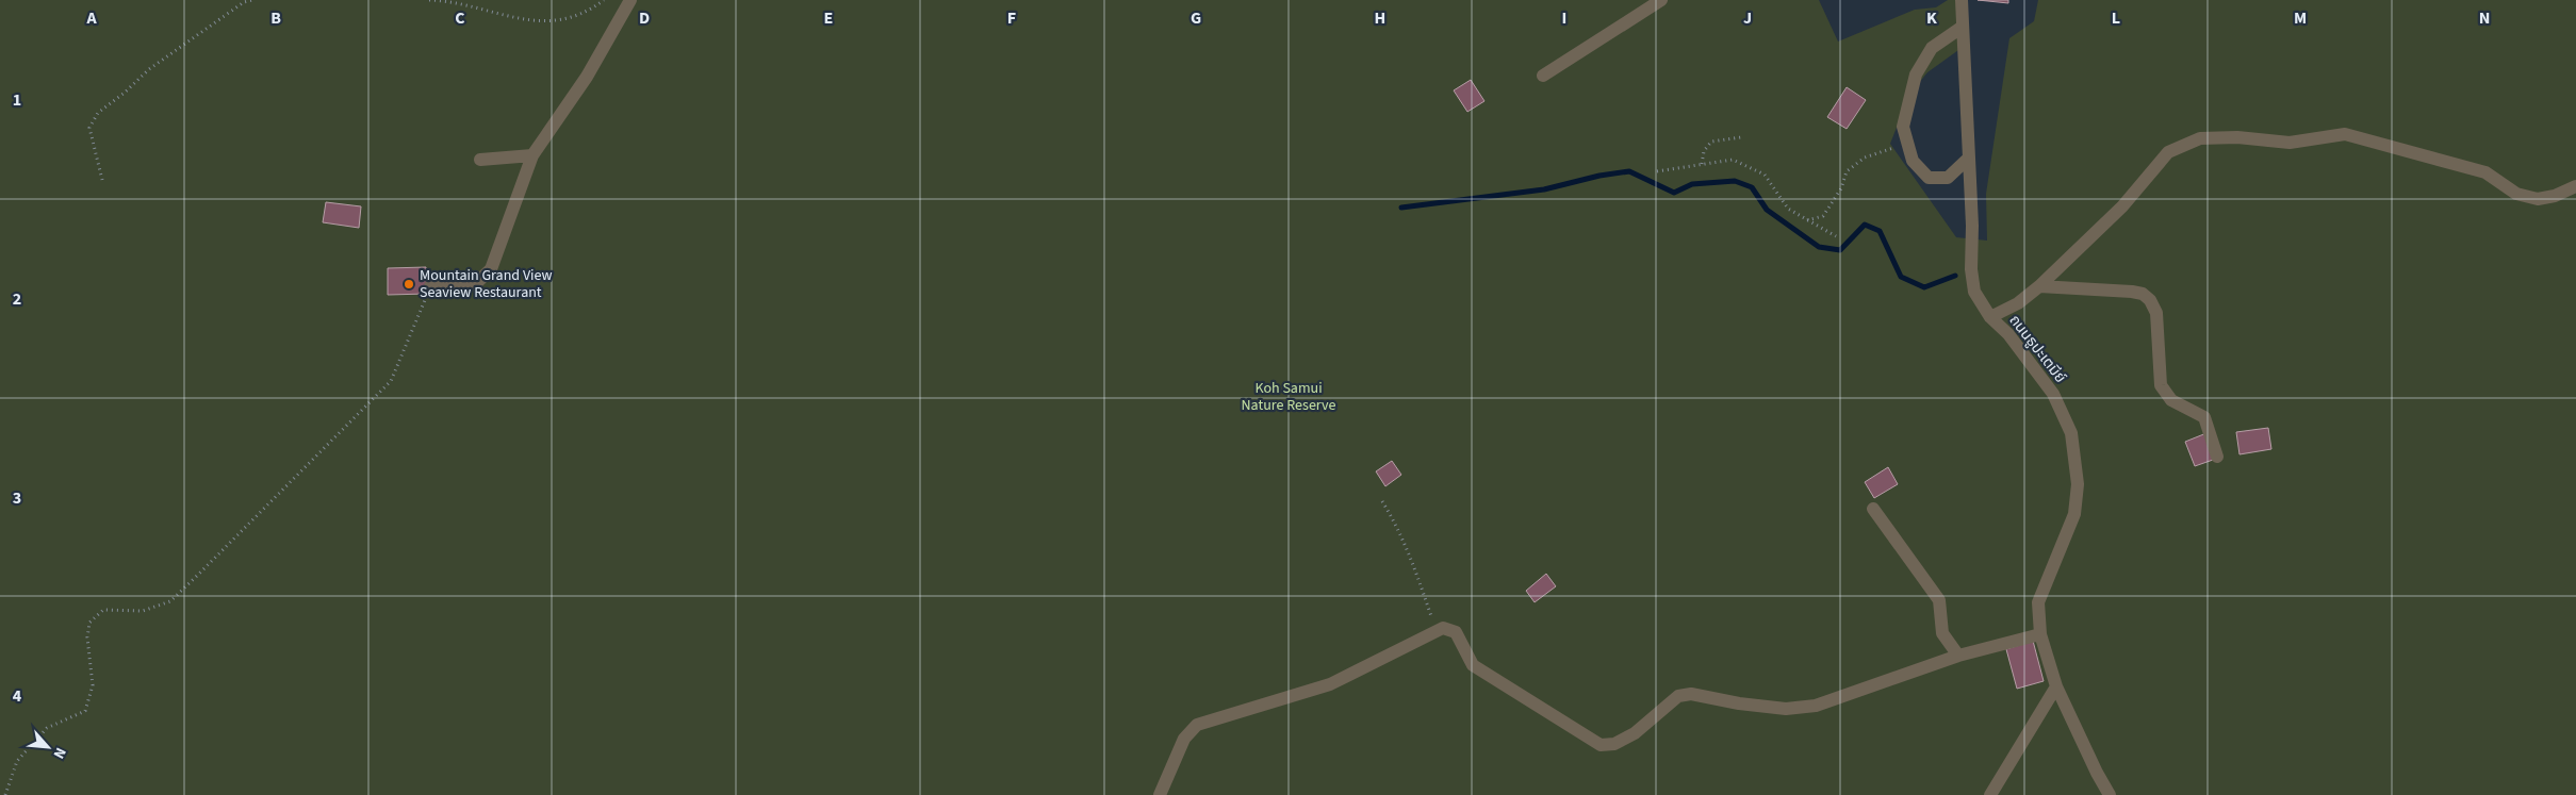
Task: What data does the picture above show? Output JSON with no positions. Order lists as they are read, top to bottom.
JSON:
{
  "streets": {
    "street": ["ถนนธูปะเตมีย์"]
  },
  "parks": ["Koh Samui Nature Reserve"],
  "places": ["Mountain Grand View Seaview Restaurant"],
  "north": "bottom right",
  "grid": {
    "columns": [
      "A",
      "B",
      "C",
      "D",
      "E",
      "F",
      "G",
      "H",
      "I",
      "J",
      "K",
      "L",
      "M",
      "N"
    ],
    "rows": [
      "1",
      "2",
      "3",
      "4"
    ]
  }
}
